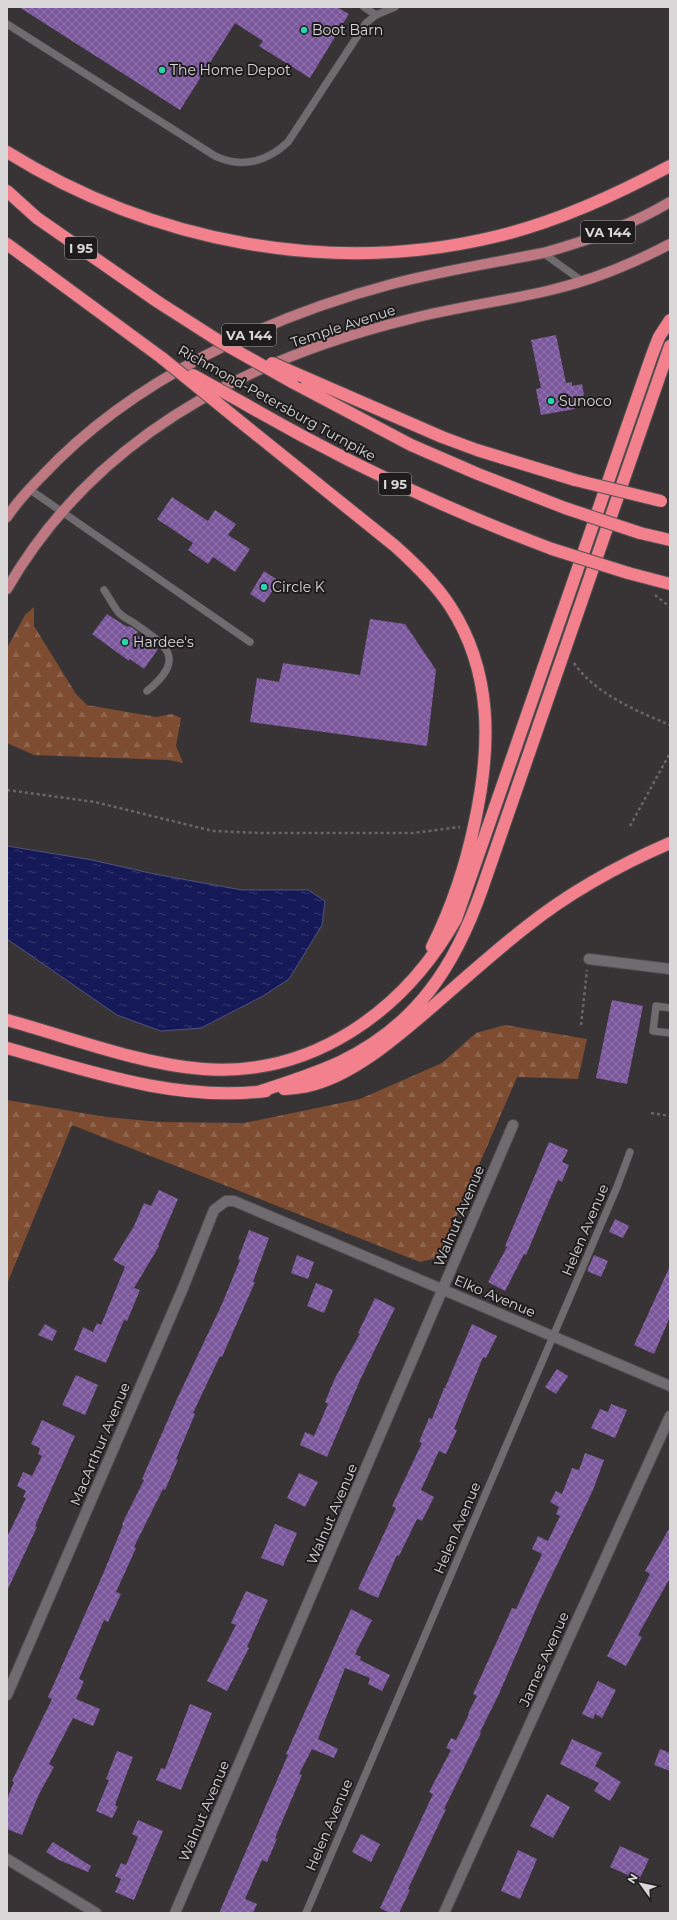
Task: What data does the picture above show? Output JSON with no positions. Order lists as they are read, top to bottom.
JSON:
{
  "streets": {
    "highway": ["I 95", "Richmond-Petersburg Turnpike"],
    "main road": ["VA 144", "Temple Avenue"],
    "street": [
      "Walnut Avenue",
      "Elko Avenue",
      "MacArthur Avenue",
      "James Avenue"
    ],
    "lane": ["Helen Avenue"]
  },
  "crossings": [
    ["Walnut Avenue", "Elko Avenue"],
    ["Helen Avenue", "Elko Avenue"],
    ["Elko Avenue", "MacArthur Avenue"]
  ],
  "places": [
    "Boot Barn",
    "The Home Depot",
    "Sunoco",
    "Circle K",
    "Hardee's"
  ],
  "north": "top left"
}
